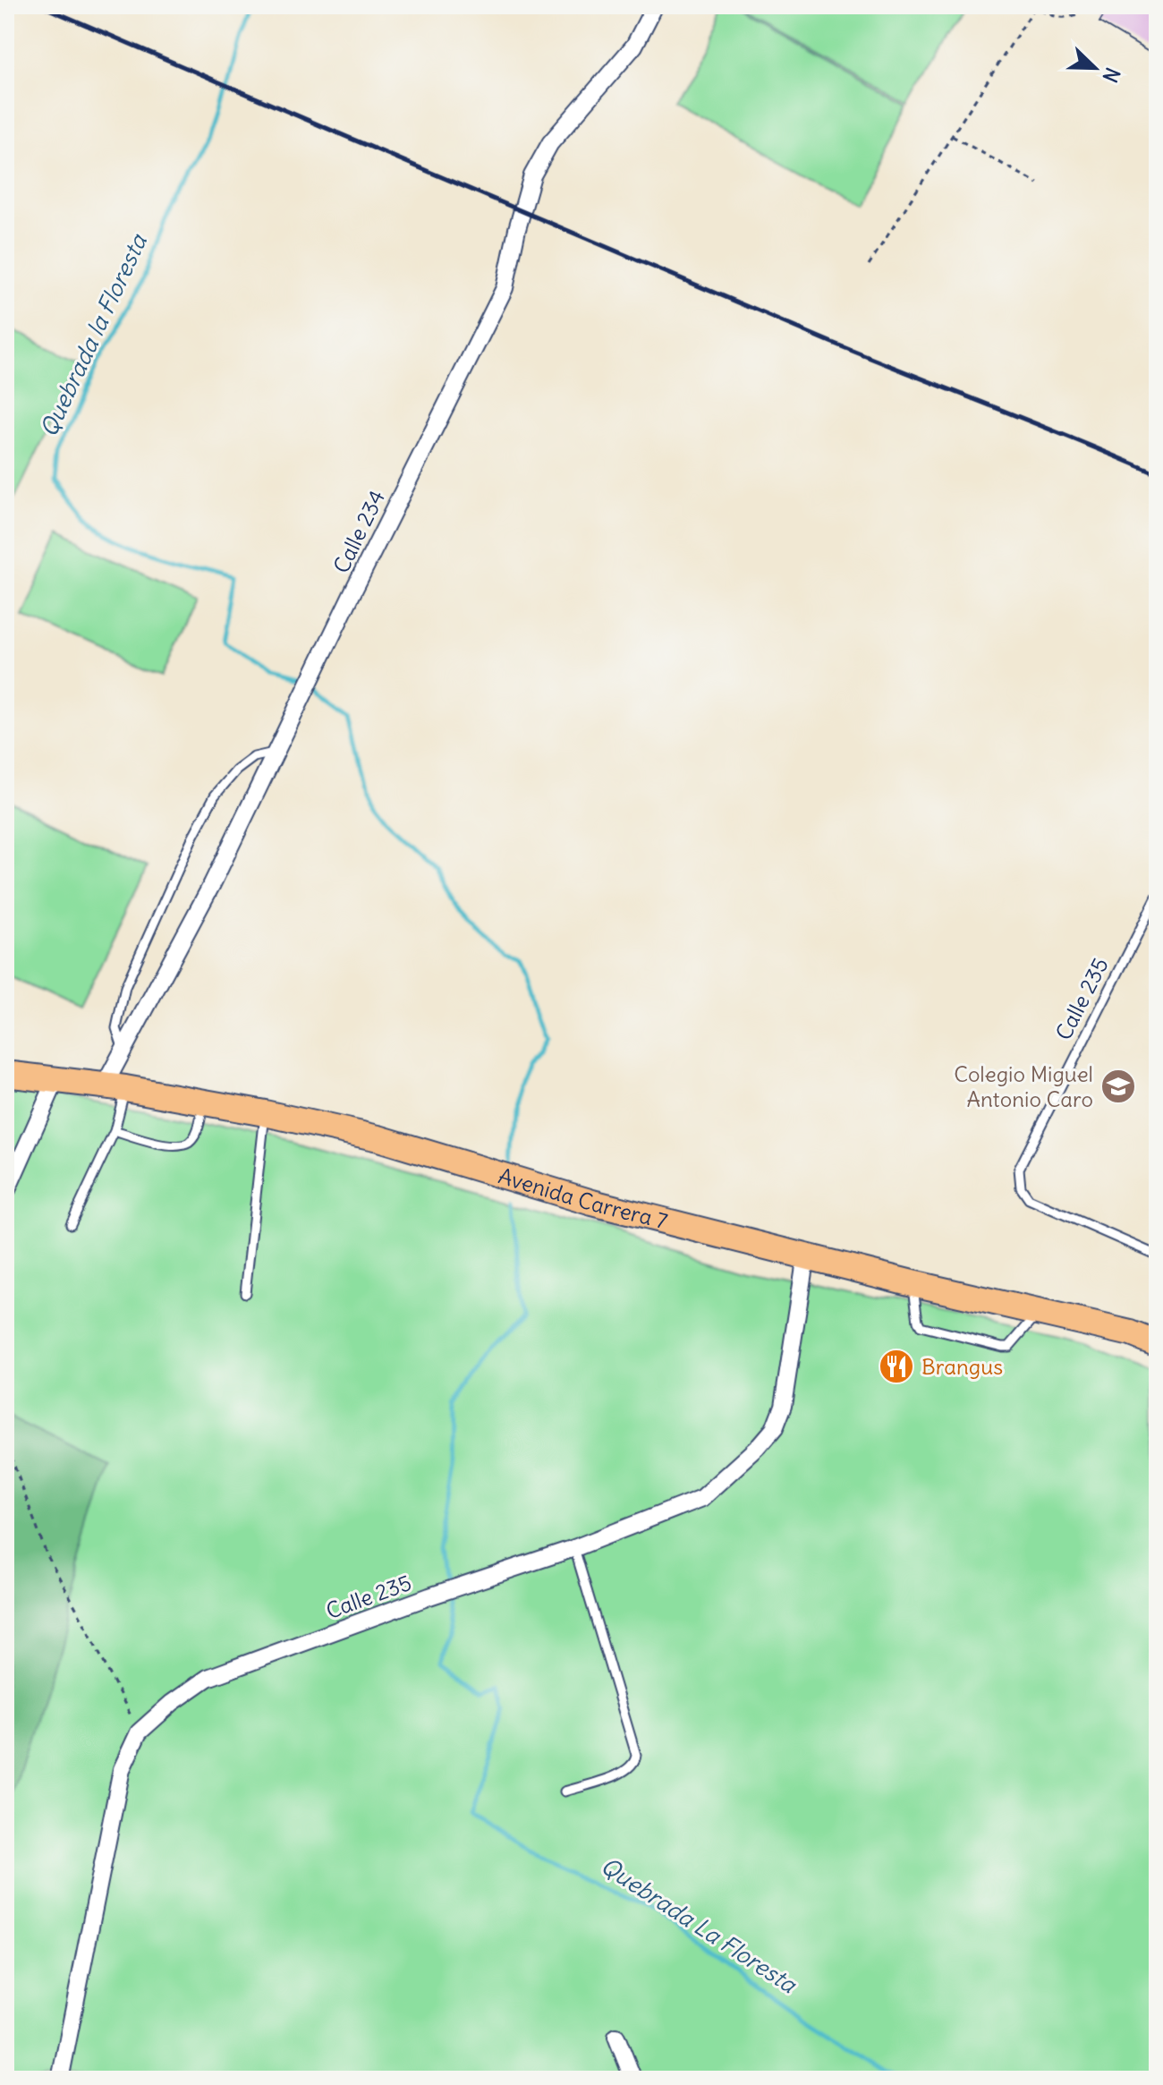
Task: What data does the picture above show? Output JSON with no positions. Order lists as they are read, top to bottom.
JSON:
{
  "streets": {
    "main road": ["Avenida Carrera 7"],
    "street": ["Calle 234", "Calle 235"]
  },
  "crossings": [
    ["Calle 234", "Avenida Carrera 7"],
    ["Calle 235", "Avenida Carrera 7"]
  ],
  "water": ["Quebrada la Floresta", "Quebrada La Floresta"],
  "places": {
    "school or university": ["Colegio Miguel Antonio Caro"],
    "restaurant": ["Brangus"]
  },
  "north": "bottom right"
}
